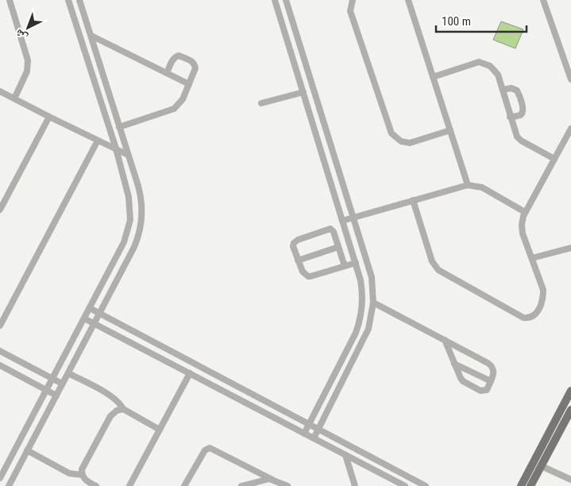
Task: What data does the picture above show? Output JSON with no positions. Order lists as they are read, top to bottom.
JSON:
{
  "scale_bar": "100 m",
  "north": "bottom left"
}
